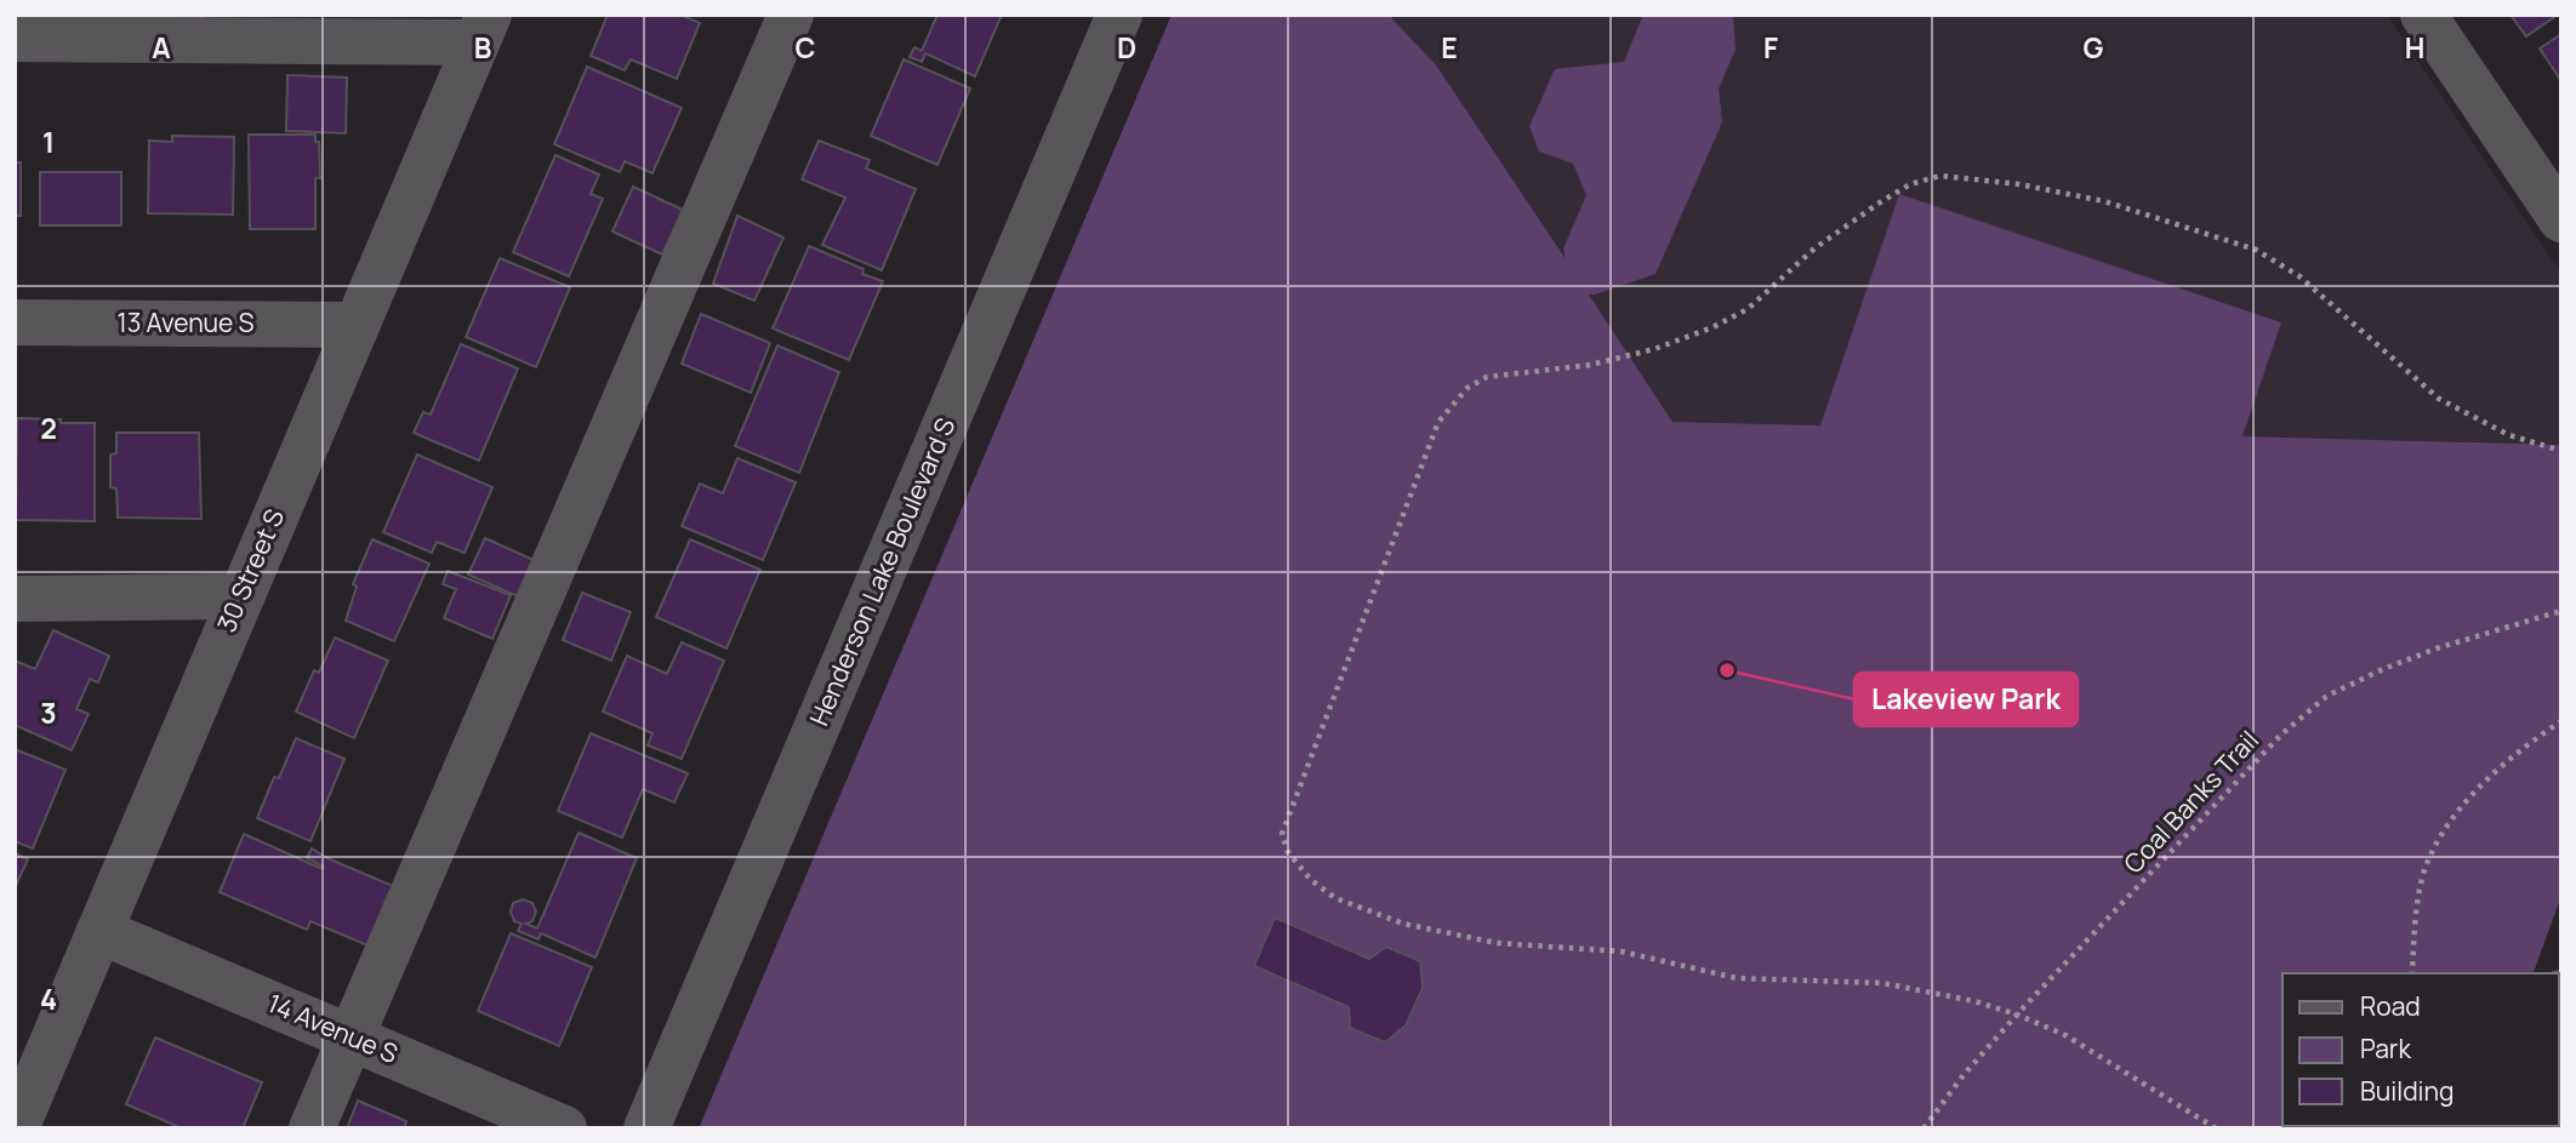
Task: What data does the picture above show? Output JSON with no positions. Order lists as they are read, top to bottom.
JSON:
{
  "streets": {
    "street": [
      "13 Avenue S",
      "30 Street S",
      "Henderson Lake Boulevard S",
      "14 Avenue S"
    ],
    "path": ["Coal Banks Trail"]
  },
  "crossings": [
    ["13 Avenue S", "30 Street S"],
    ["30 Street S", "14 Avenue S"]
  ],
  "places": ["Lakeview Park"],
  "legend": ["Road", "Park", "Building"],
  "grid": {
    "columns": [
      "A",
      "B",
      "C",
      "D",
      "E",
      "F",
      "G",
      "H"
    ],
    "rows": [
      "1",
      "2",
      "3",
      "4"
    ]
  }
}
